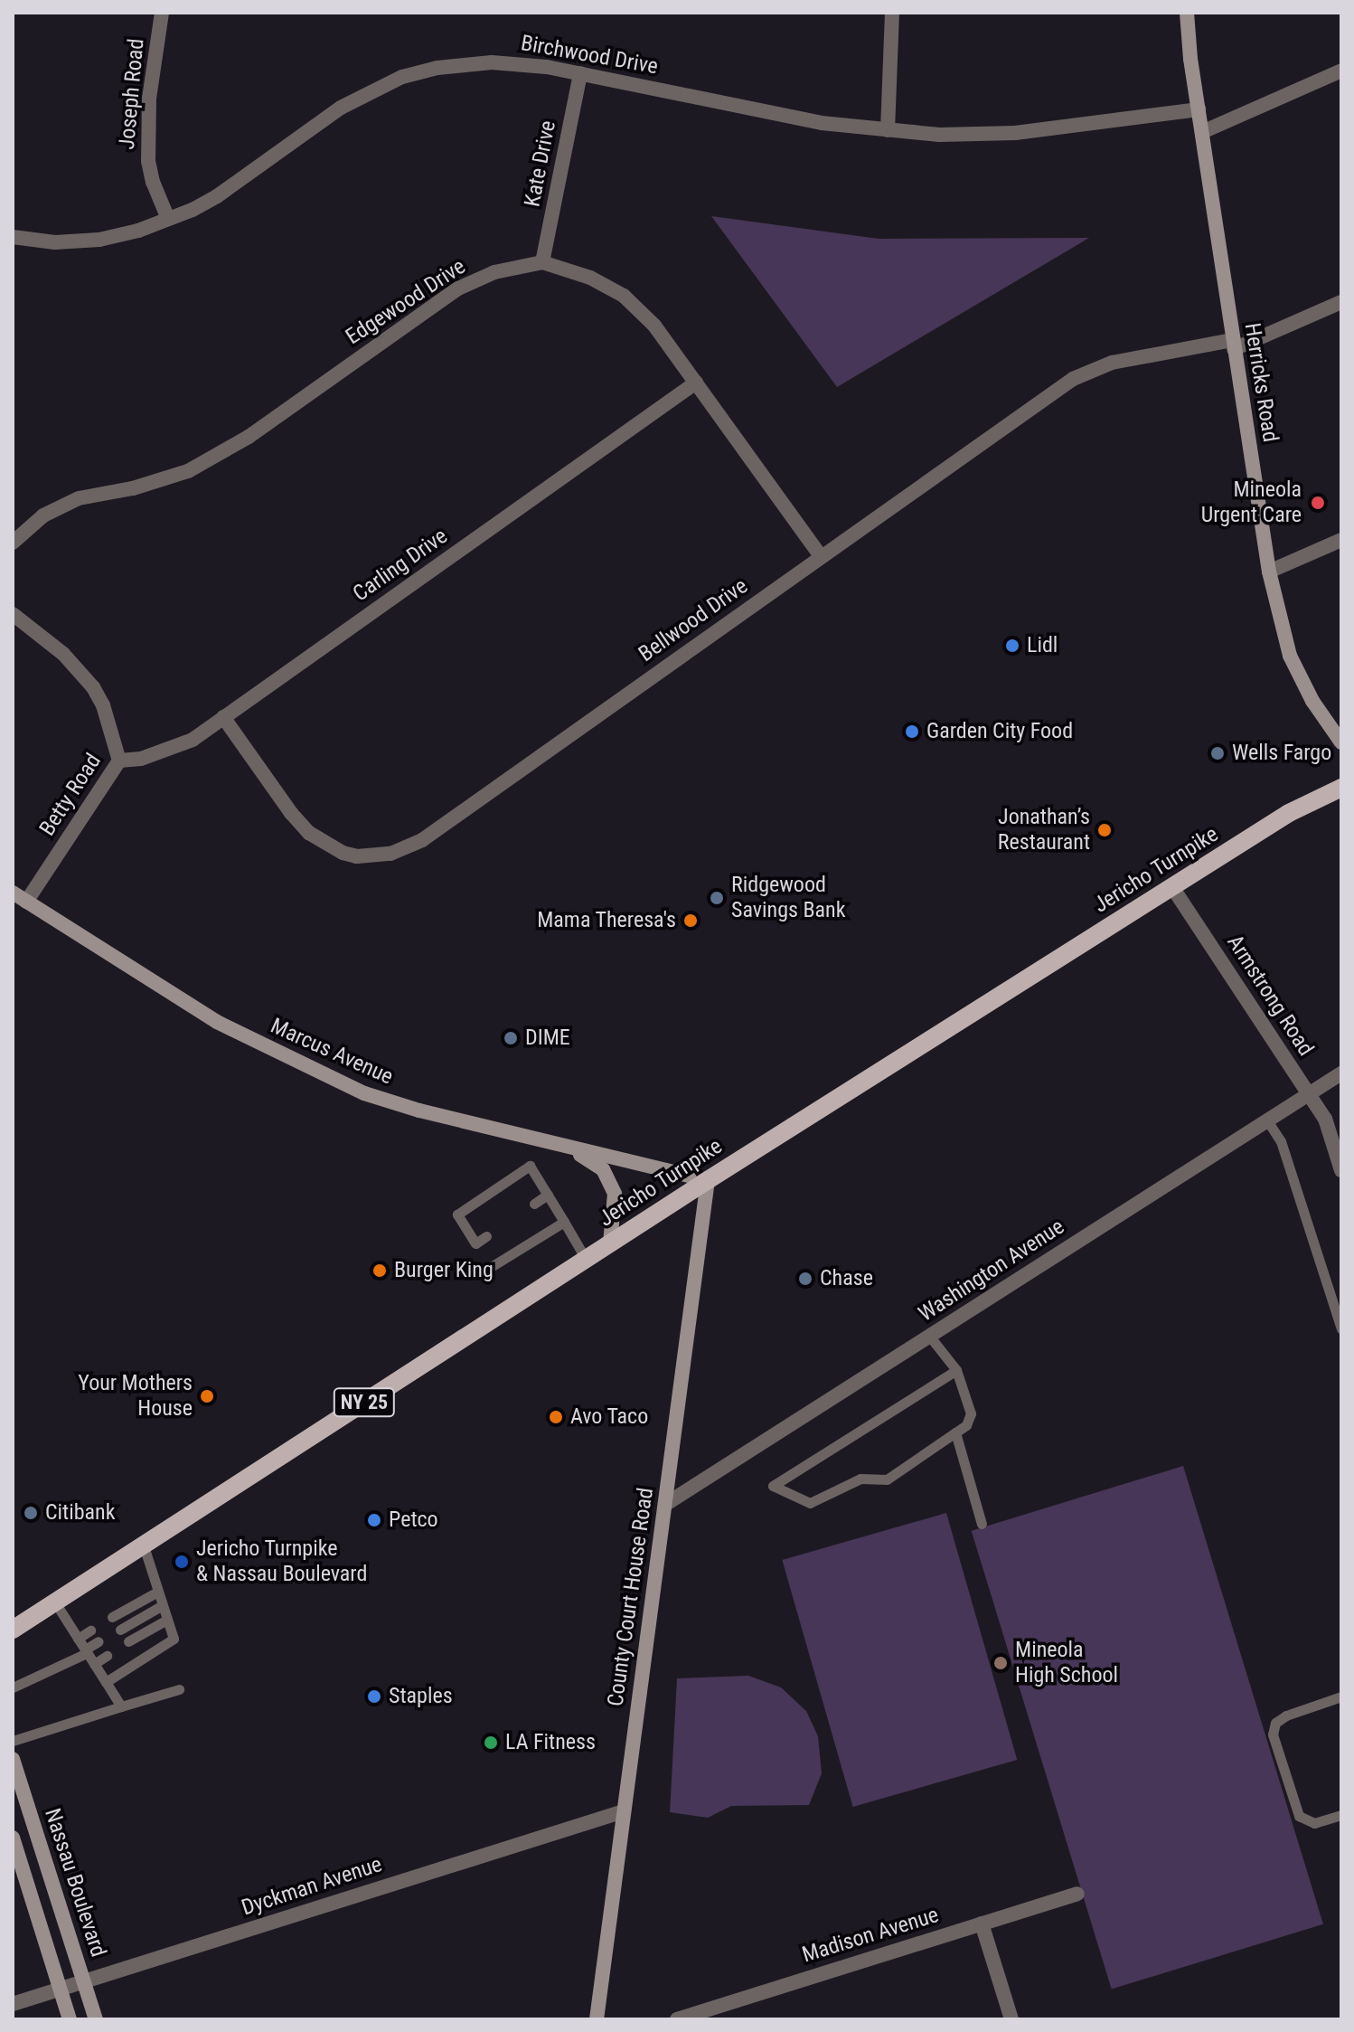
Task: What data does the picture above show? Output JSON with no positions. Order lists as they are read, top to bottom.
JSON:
{
  "streets": {
    "main road": [
      "Herricks Road",
      "Jericho Turnpike",
      "Marcus Avenue",
      "NY 25",
      "County Court House Road",
      "Nassau Boulevard"
    ],
    "street": [
      "Birchwood Drive",
      "Joseph Road",
      "Kate Drive",
      "Edgewood Drive",
      "Carling Drive",
      "Bellwood Drive",
      "Betty Road",
      "Armstrong Road",
      "Washington Avenue",
      "Dyckman Avenue",
      "Madison Avenue"
    ]
  },
  "crossings": [
    ["Birchwood Drive", "Joseph Road"],
    ["Birchwood Drive", "Kate Drive"],
    ["Birchwood Drive", "Herricks Road"],
    ["Kate Drive", "Edgewood Drive"],
    ["Edgewood Drive", "Carling Drive"],
    ["Edgewood Drive", "Bellwood Drive"],
    ["Herricks Road", "Bellwood Drive"],
    ["Carling Drive", "Bellwood Drive"],
    ["Carling Drive", "Betty Road"],
    ["Betty Road", "Marcus Avenue"],
    ["Jericho Turnpike", "Armstrong Road"],
    ["Jericho Turnpike", "Marcus Avenue"],
    ["Jericho Turnpike", "County Court House Road"],
    ["Armstrong Road", "Washington Avenue"],
    ["Marcus Avenue", "County Court House Road"],
    ["Washington Avenue", "County Court House Road"],
    ["County Court House Road", "Dyckman Avenue"],
    ["Nassau Boulevard", "Dyckman Avenue"]
  ],
  "places": [
    "Mineola Urgent Care",
    "Lidl",
    "Garden City Food",
    "Wells Fargo",
    "Jonathan’s Restaurant",
    "Ridgewood Savings Bank",
    "Mama Theresa's",
    "DIME",
    "Burger King",
    "Chase",
    "Your Mothers House",
    "Avo Taco",
    "Citibank",
    "Petco",
    "Jericho Turnpike & Nassau Boulevard",
    "Mineola High School",
    "Staples",
    "LA Fitness"
  ]
}
